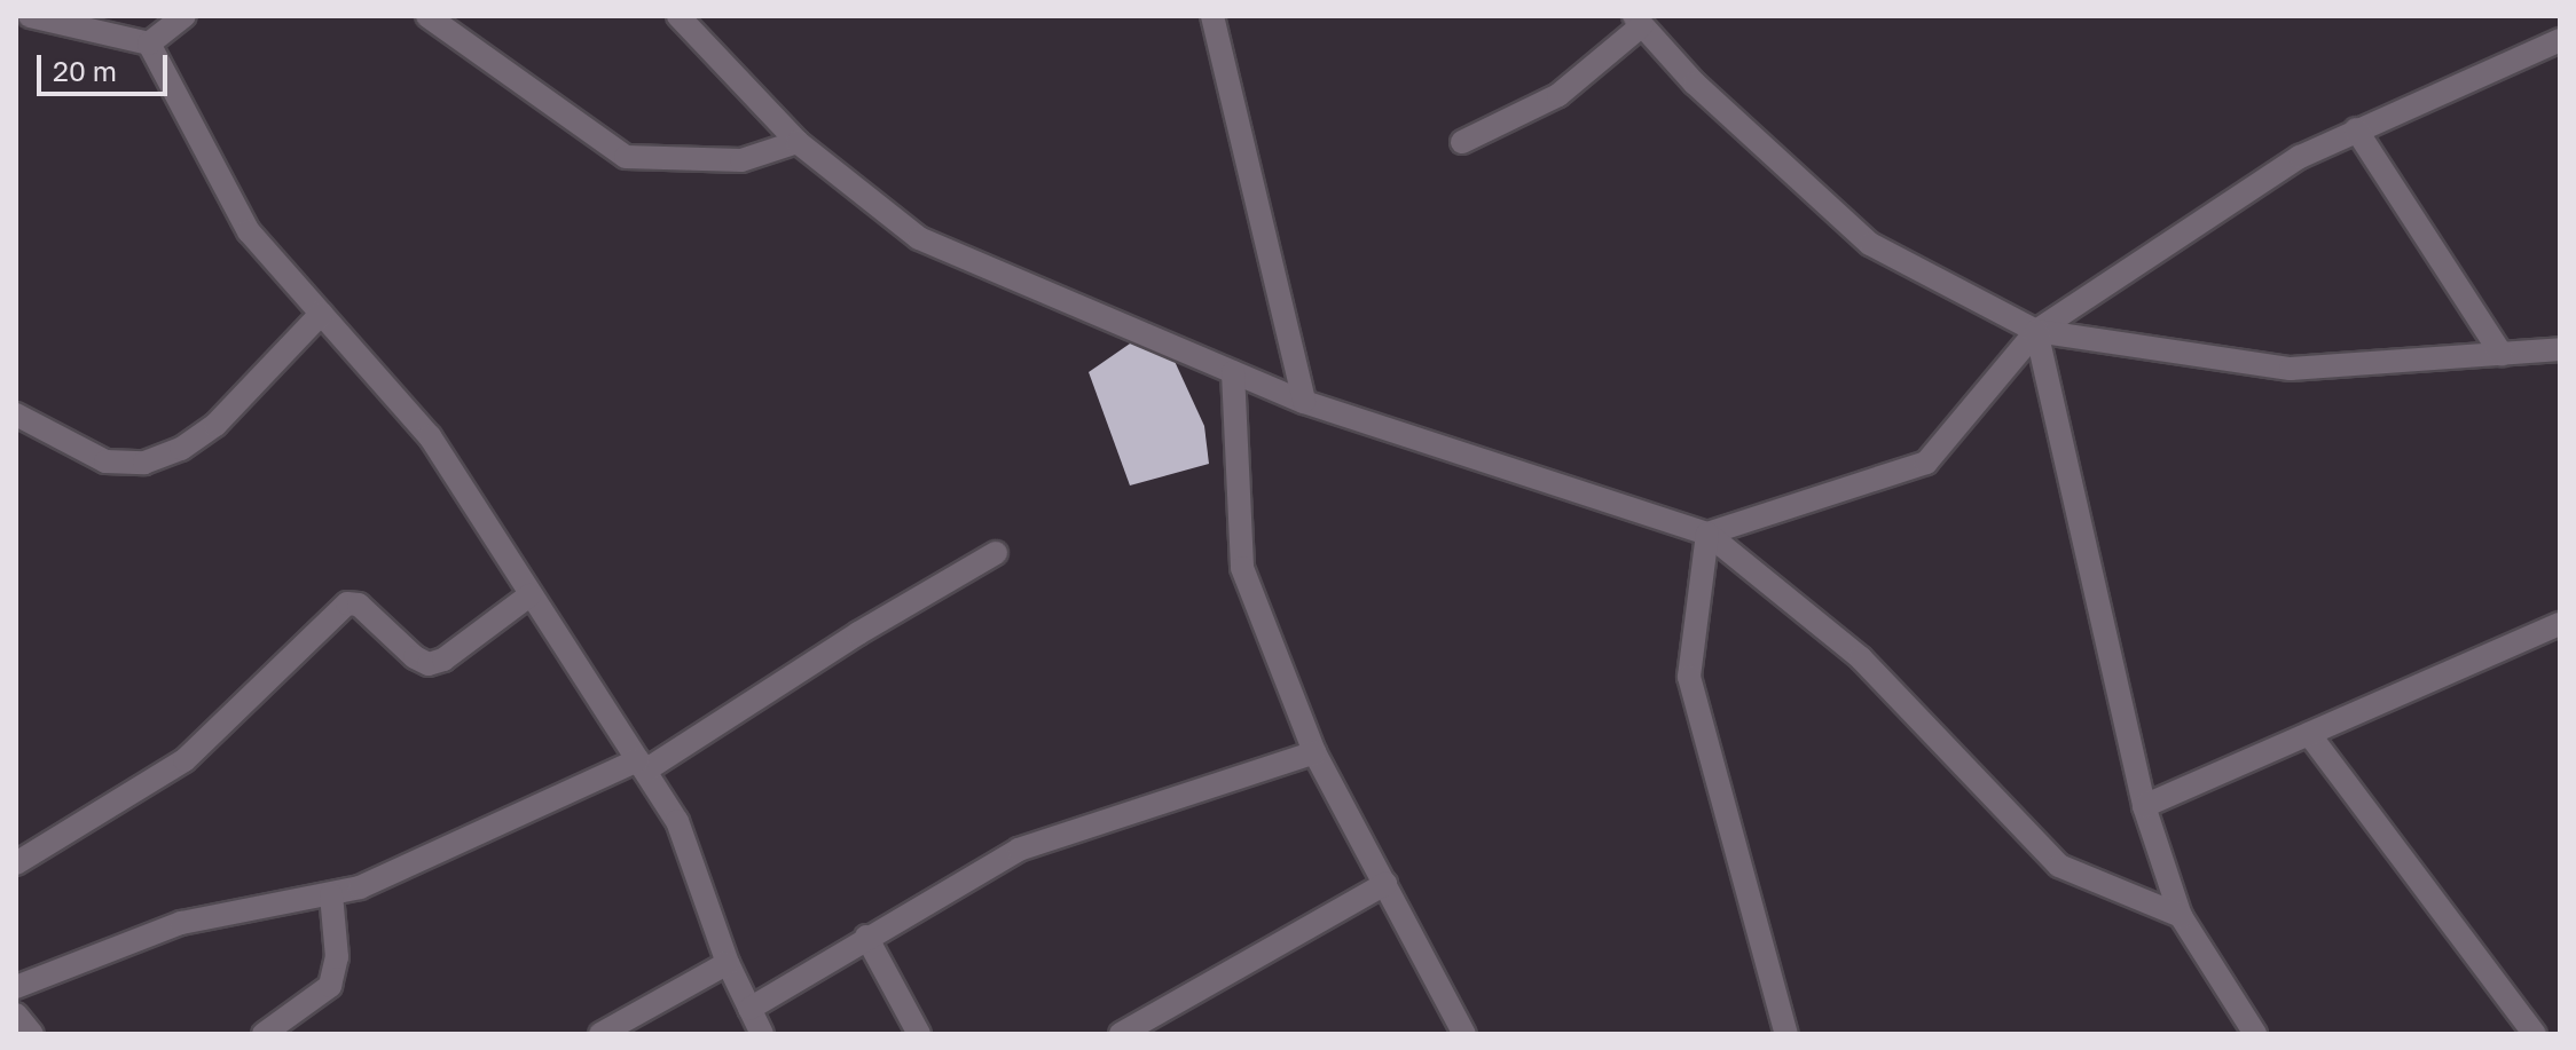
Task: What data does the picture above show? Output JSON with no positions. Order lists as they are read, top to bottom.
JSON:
{
  "scale_bar": "20 m"
}
